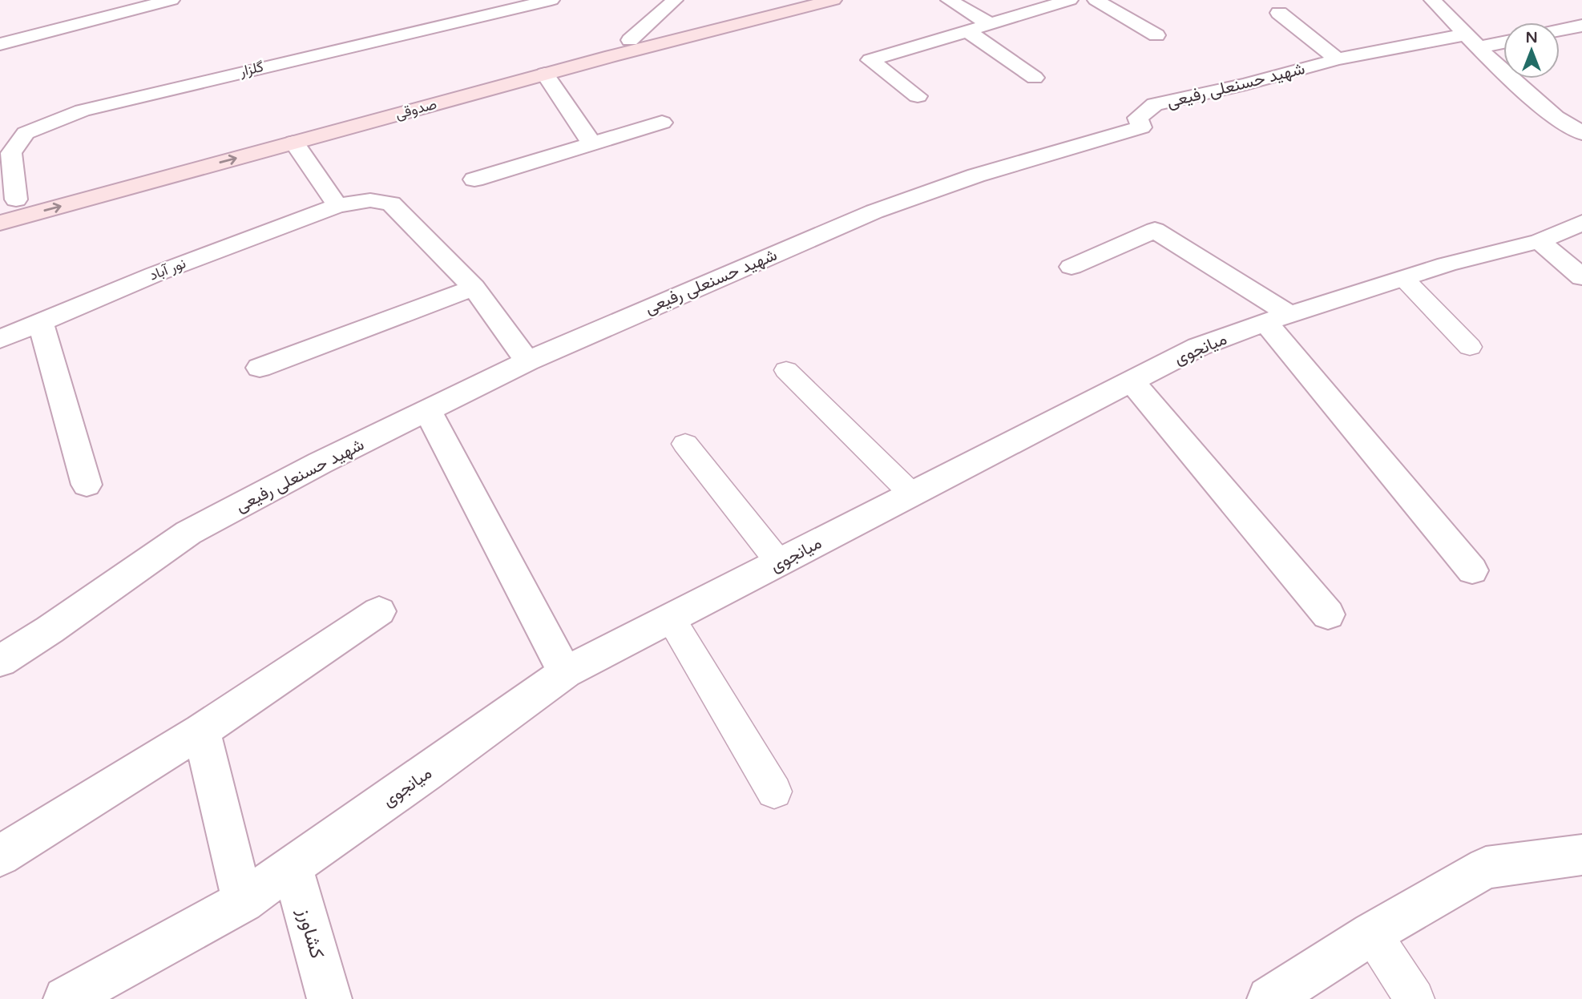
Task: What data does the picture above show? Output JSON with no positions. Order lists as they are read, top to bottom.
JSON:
{
  "streets": {
    "main road": ["صدوقی"],
    "street": [
      "گلزار",
      "شهید حسنعلی رفیعی",
      "نور آباد",
      "میانجوی",
      "کشاورز"
    ]
  },
  "crossings": [
    ["گلزار", "صدوقی"],
    ["شهید حسنعلی رفیعی", "نور آباد"],
    ["میانجوی", "کشاورز"]
  ],
  "north": "top"
}
